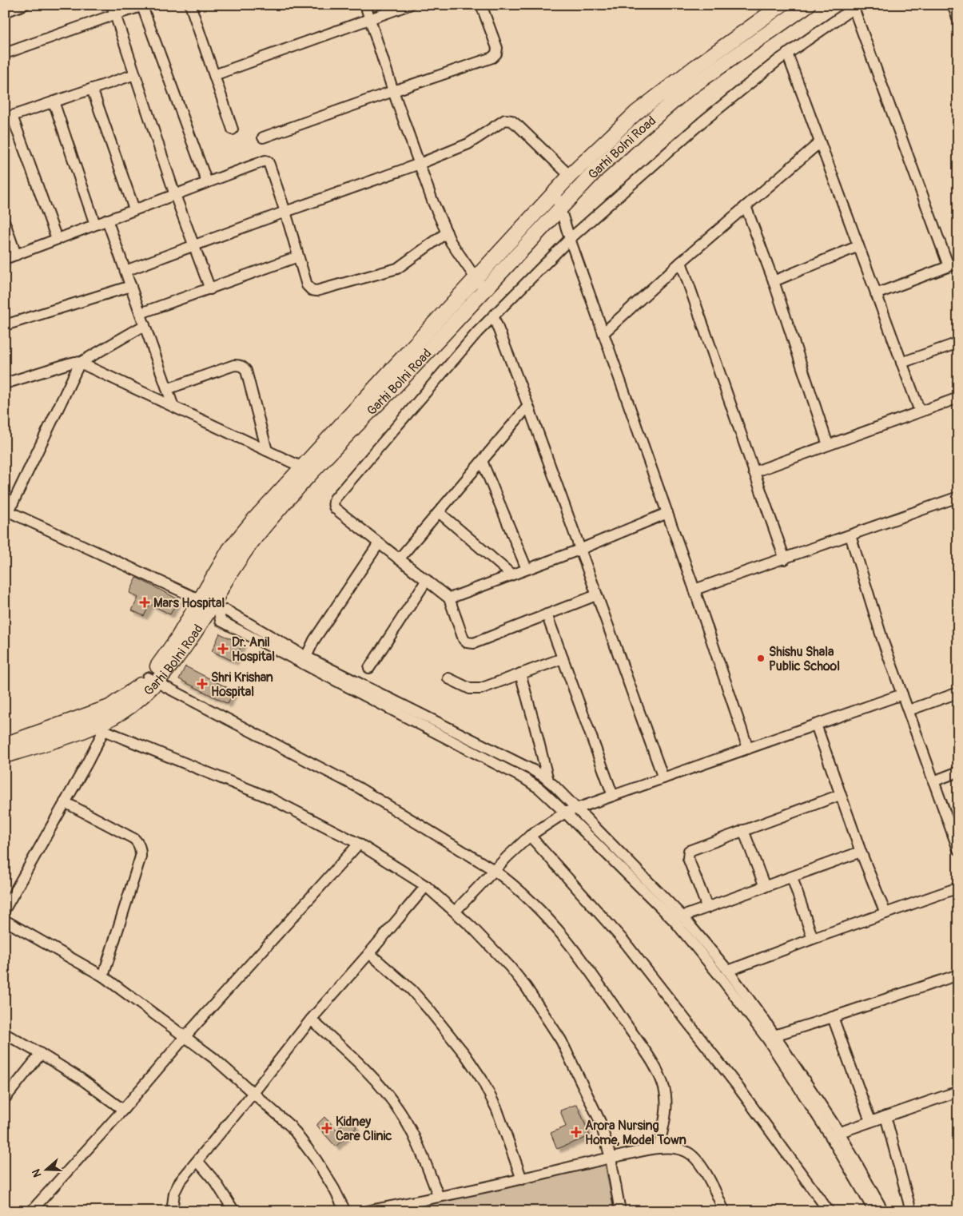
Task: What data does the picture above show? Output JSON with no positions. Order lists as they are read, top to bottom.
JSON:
{
  "streets": {
    "main road": ["Garhi Bolni Road"]
  },
  "places": {
    "health": [
      "Mars Hospital",
      "Dr. Anil Hospital",
      "Shri Krishan Hospital",
      "Kidney Care Clinic",
      "Arora Nursing Home, Model Town"
    ],
    "other": ["Shishu Shala Public School"]
  },
  "north": "left"
}
